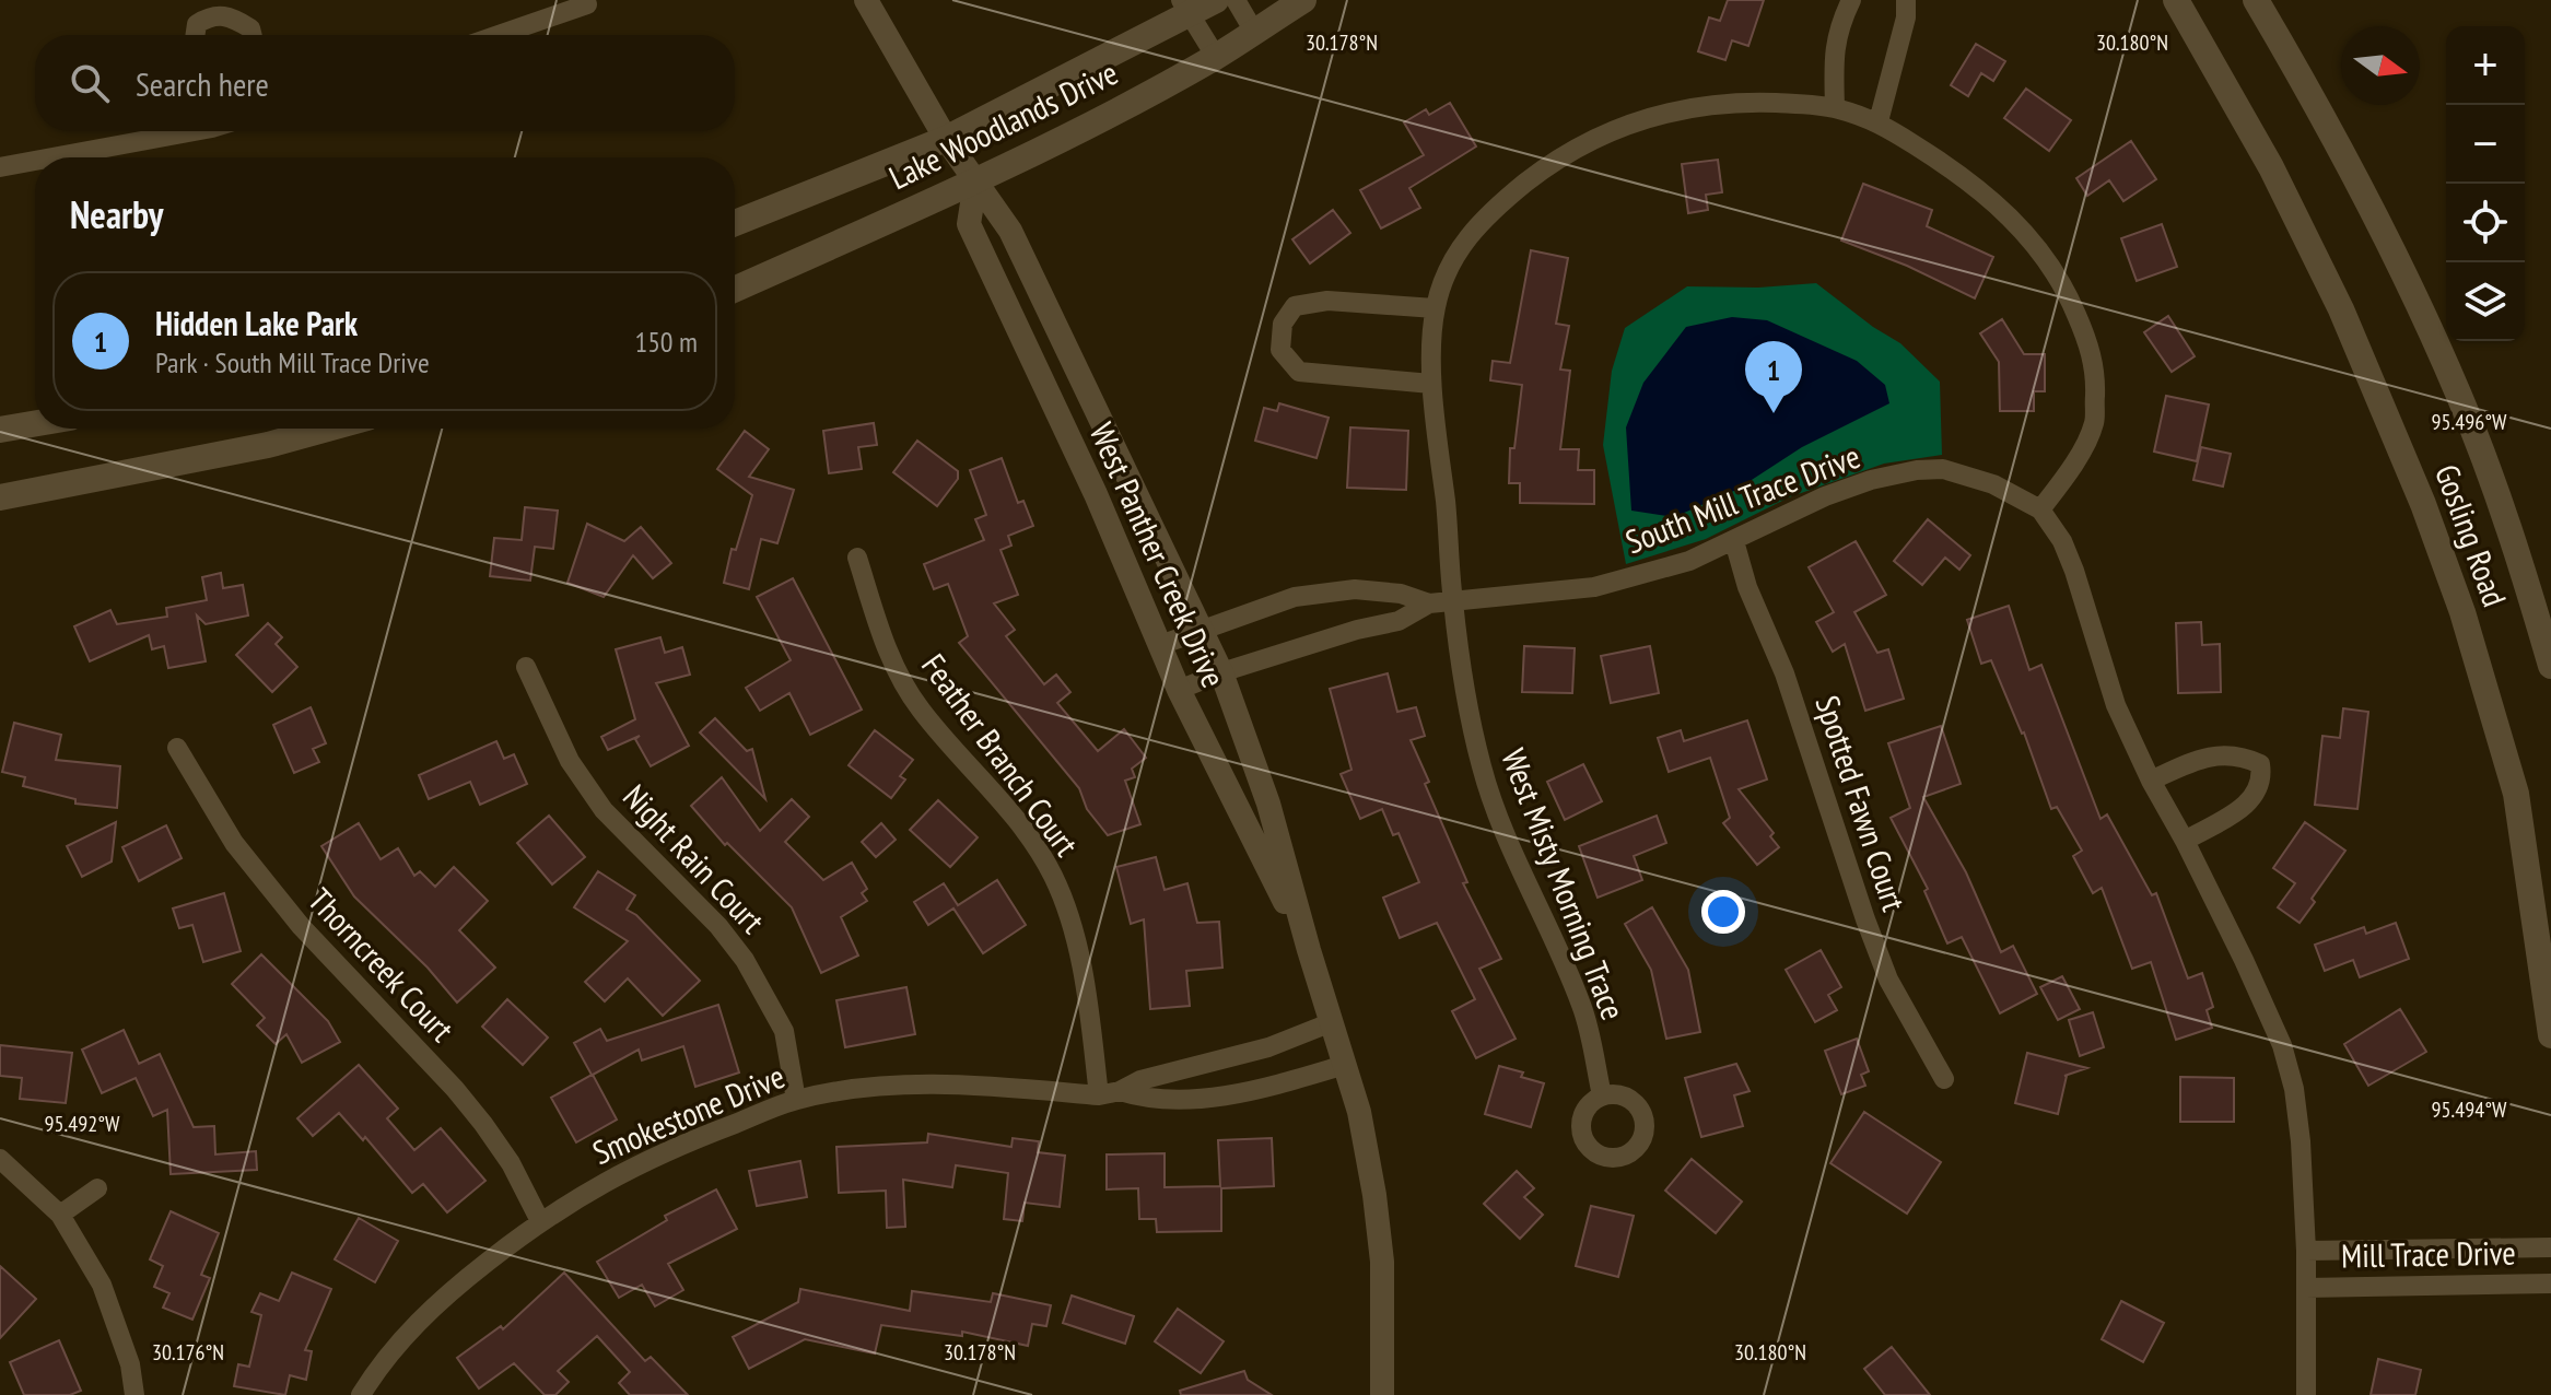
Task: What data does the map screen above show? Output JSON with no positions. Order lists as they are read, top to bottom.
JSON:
{
  "streets": {
    "main road": ["Lake Woodlands Drive", "Gosling Road"],
    "street": [
      "South Mill Trace Drive",
      "West Panther Creek Drive",
      "Feather Branch Court",
      "Spotted Fawn Court",
      "Night Rain Court",
      "West Misty Morning Trace",
      "Thorncreek Court",
      "Smokestone Drive",
      "Mill Trace Drive"
    ]
  },
  "crossings": [
    ["Lake Woodlands Drive", "West Panther Creek Drive"],
    ["South Mill Trace Drive", "West Panther Creek Drive"],
    ["South Mill Trace Drive", "Spotted Fawn Court"],
    ["South Mill Trace Drive", "West Misty Morning Trace"],
    ["South Mill Trace Drive", "Mill Trace Drive"],
    ["West Panther Creek Drive", "Smokestone Drive"],
    ["Feather Branch Court", "Smokestone Drive"],
    ["Night Rain Court", "Smokestone Drive"],
    ["Thorncreek Court", "Smokestone Drive"]
  ],
  "north": "right",
  "page": {
    "map_buttons": ["+", "−"],
    "search": "Search here",
    "heading": "Nearby",
    "list": [
      {
        "mark": "1",
        "name": "Hidden Lake Park",
        "note": "Park · South Mill Trace Drive",
        "value": "150 m"
      }
    ],
    "pins": "1"
  },
  "coordinates": [
    "30.178°N",
    "30.180°N",
    "95.496°W",
    "95.494°W",
    "95.492°W",
    "30.176°N"
  ]
}
